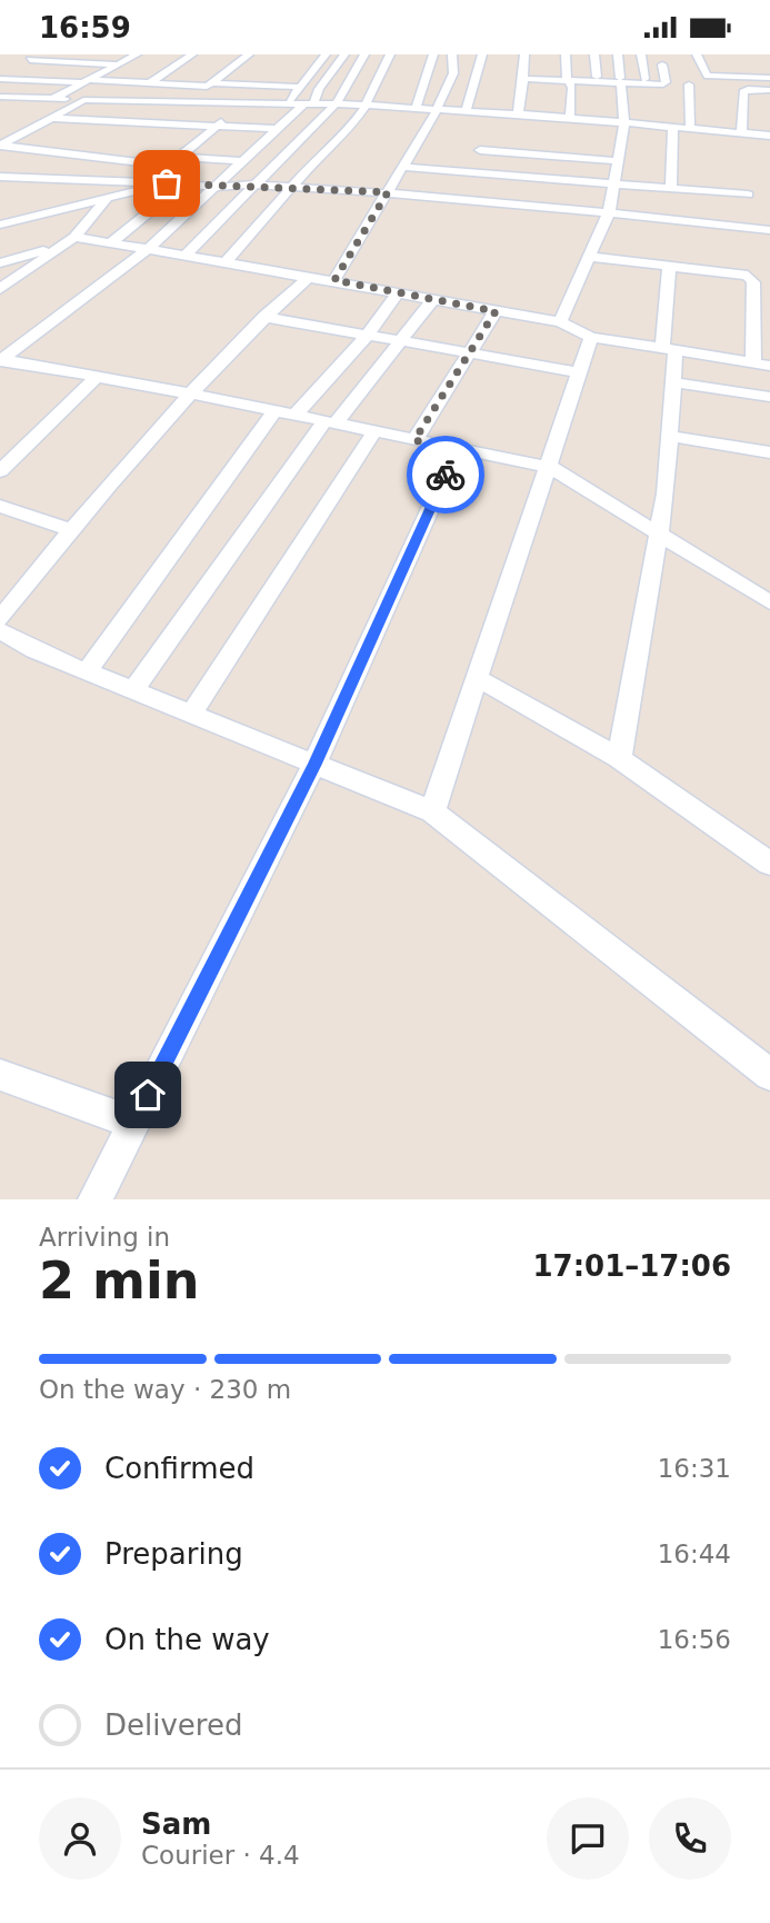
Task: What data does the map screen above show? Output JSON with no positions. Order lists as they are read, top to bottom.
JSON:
{
  "page": {
    "status": "16:59",
    "heading": ["2 min", "Arriving in", "17:01–17:06"],
    "panel": ["Sam", "Courier · 4.4"],
    "bar": "On the way · 230 m",
    "list": [
      ["Confirmed", "16:31"],
      ["Preparing", "16:44"],
      ["On the way", "16:56"],
      "Delivered"
    ]
  }
}
